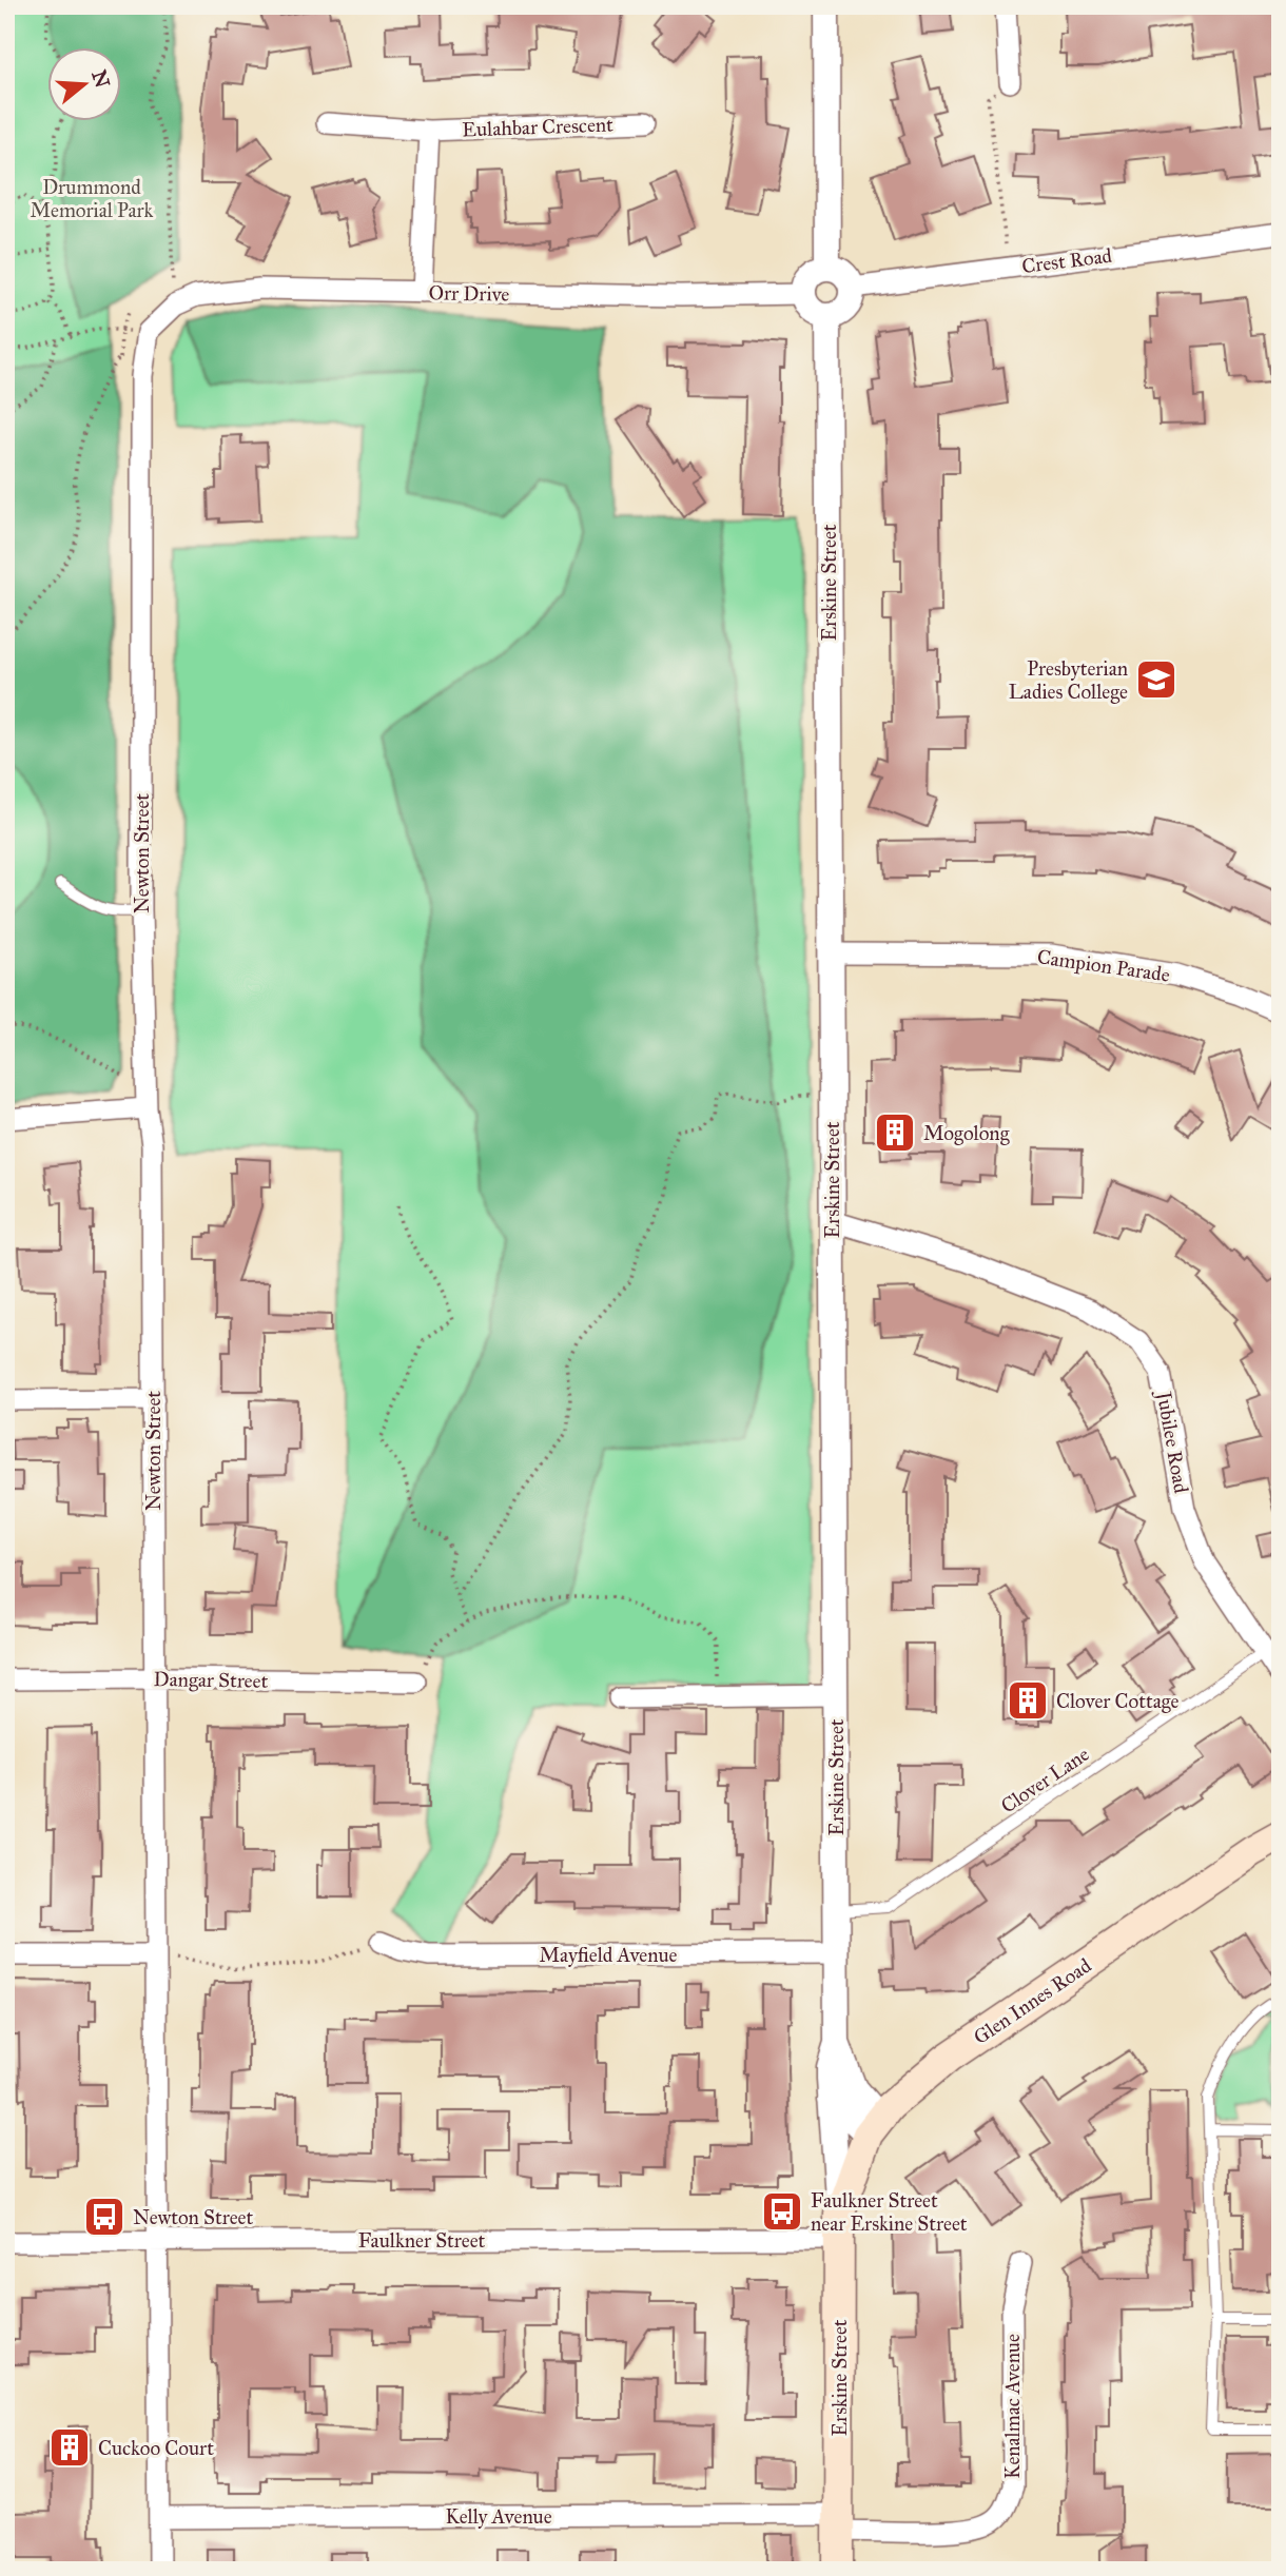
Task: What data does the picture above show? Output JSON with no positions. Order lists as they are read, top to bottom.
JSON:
{
  "streets": {
    "main road": ["Erskine Street", "Glen Innes Road"],
    "street": [
      "Eulahbar Crescent",
      "Crest Road",
      "Orr Drive",
      "Newton Street",
      "Campion Parade",
      "Jubilee Road",
      "Dangar Street",
      "Mayfield Avenue",
      "Faulkner Street",
      "Kenalmac Avenue",
      "Kelly Avenue"
    ],
    "lane": ["Clover Lane"]
  },
  "crossings": [
    ["Crest Road", "Orr Drive"],
    ["Crest Road", "Erskine Street"],
    ["Orr Drive", "Erskine Street"],
    ["Orr Drive", "Newton Street"],
    ["Erskine Street", "Campion Parade"],
    ["Erskine Street", "Jubilee Road"],
    ["Erskine Street", "Clover Lane"],
    ["Erskine Street", "Mayfield Avenue"],
    ["Erskine Street", "Glen Innes Road"],
    ["Erskine Street", "Faulkner Street"],
    ["Erskine Street", "Kenalmac Avenue"],
    ["Erskine Street", "Kelly Avenue"],
    ["Newton Street", "Dangar Street"],
    ["Newton Street", "Faulkner Street"],
    ["Newton Street", "Kelly Avenue"],
    ["Jubilee Road", "Clover Lane"],
    ["Glen Innes Road", "Faulkner Street"],
    ["Kenalmac Avenue", "Kelly Avenue"]
  ],
  "parks": ["Drummond Memorial Park"],
  "places": {
    "school or university": ["Presbyterian Ladies College"],
    "building": ["Mogolong", "Clover Cottage", "Cuckoo Court"],
    "bus stop": ["Faulkner Street near Erskine Street", "Newton Street"]
  },
  "north": "right"
}
